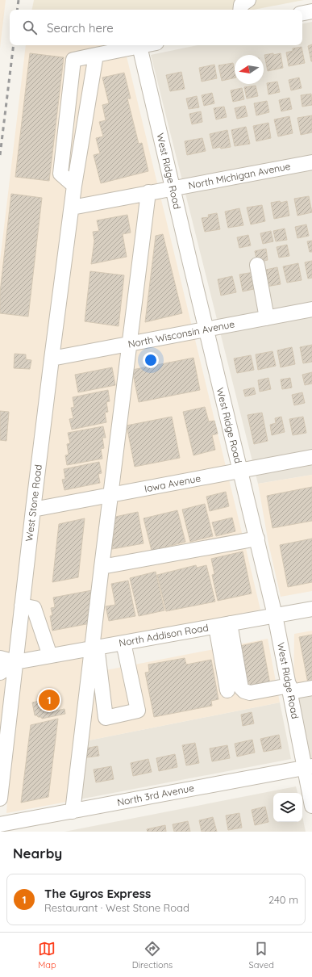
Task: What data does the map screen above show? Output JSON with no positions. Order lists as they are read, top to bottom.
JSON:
{
  "streets": {
    "street": [
      "West Ridge Road",
      "North Michigan Avenue",
      "North Wisconsin Avenue",
      "Iowa Avenue",
      "West Stone Road",
      "North Addison Road",
      "North 3rd Avenue"
    ]
  },
  "crossings": [
    ["West Ridge Road", "North Michigan Avenue"],
    ["West Ridge Road", "North Wisconsin Avenue"],
    ["West Ridge Road", "Iowa Avenue"],
    ["West Ridge Road", "North Addison Road"],
    ["West Ridge Road", "North 3rd Avenue"],
    ["North Michigan Avenue", "West Stone Road"],
    ["North Wisconsin Avenue", "West Stone Road"],
    ["Iowa Avenue", "West Stone Road"],
    ["West Stone Road", "North Addison Road"]
  ],
  "north": "left",
  "page": {
    "search": "Search here",
    "pins": "1",
    "heading": "Nearby",
    "list": [
      {
        "mark": "1",
        "name": "The Gyros Express",
        "note": "Restaurant · West Stone Road",
        "value": "240 m"
      }
    ],
    "nav": ["Map", "Directions", "Saved"]
  }
}
